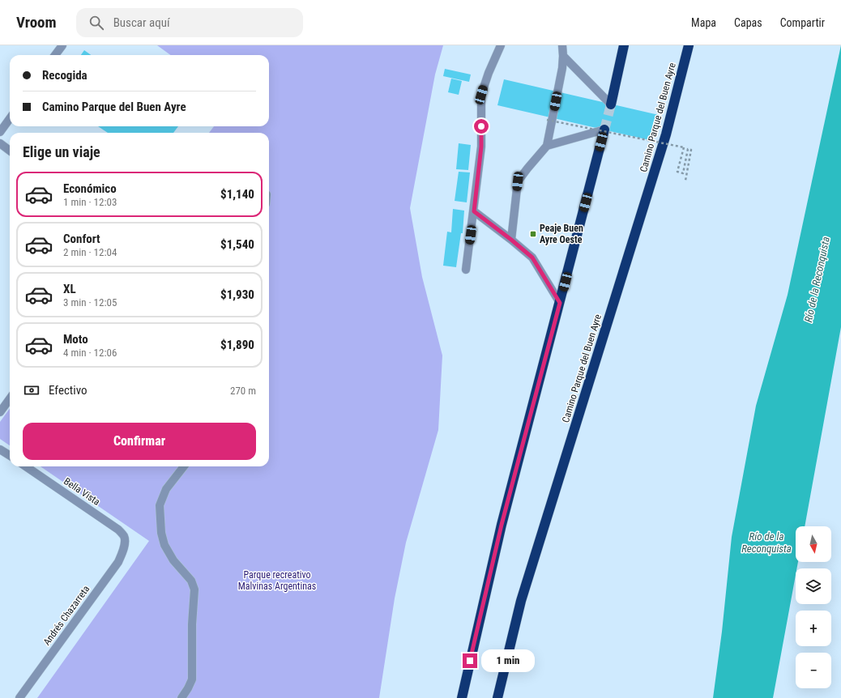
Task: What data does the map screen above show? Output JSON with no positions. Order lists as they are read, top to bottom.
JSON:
{
  "streets": {
    "highway": ["Camino Parque del Buen Ayre"],
    "street": ["Bella Vista", "Andrés Chazarreta"]
  },
  "crossings": [
    ["Bella Vista", "Andrés Chazarreta"]
  ],
  "water": ["Río de la Reconquista"],
  "parks": ["Parque recreativo Malvinas Argentinas"],
  "places": {
    "transit": ["Peaje Buen Ayre Oeste"]
  },
  "north": "bottom",
  "page": {
    "header": "Vroom",
    "search": "Buscar aquí",
    "nav": ["Mapa", "Capas", "Compartir"],
    "banner": ["Recogida", "Camino Parque del Buen Ayre"],
    "heading": "Elige un viaje",
    "list": [
      {
        "name": "Económico",
        "note": "1 min · 12:03",
        "value": "$1,140"
      },
      {
        "name": "Confort",
        "note": "2 min · 12:04",
        "value": "$1,540"
      },
      {
        "name": "XL",
        "note": "3 min · 12:05",
        "value": "$1,930"
      },
      {
        "name": "Moto",
        "note": "4 min · 12:06",
        "value": "$1,890"
      }
    ],
    "pay": ["Efectivo", "270 m"],
    "buttons": "Confirmar",
    "map_buttons": ["+", "−"],
    "bubble": "1 min"
  }
}
